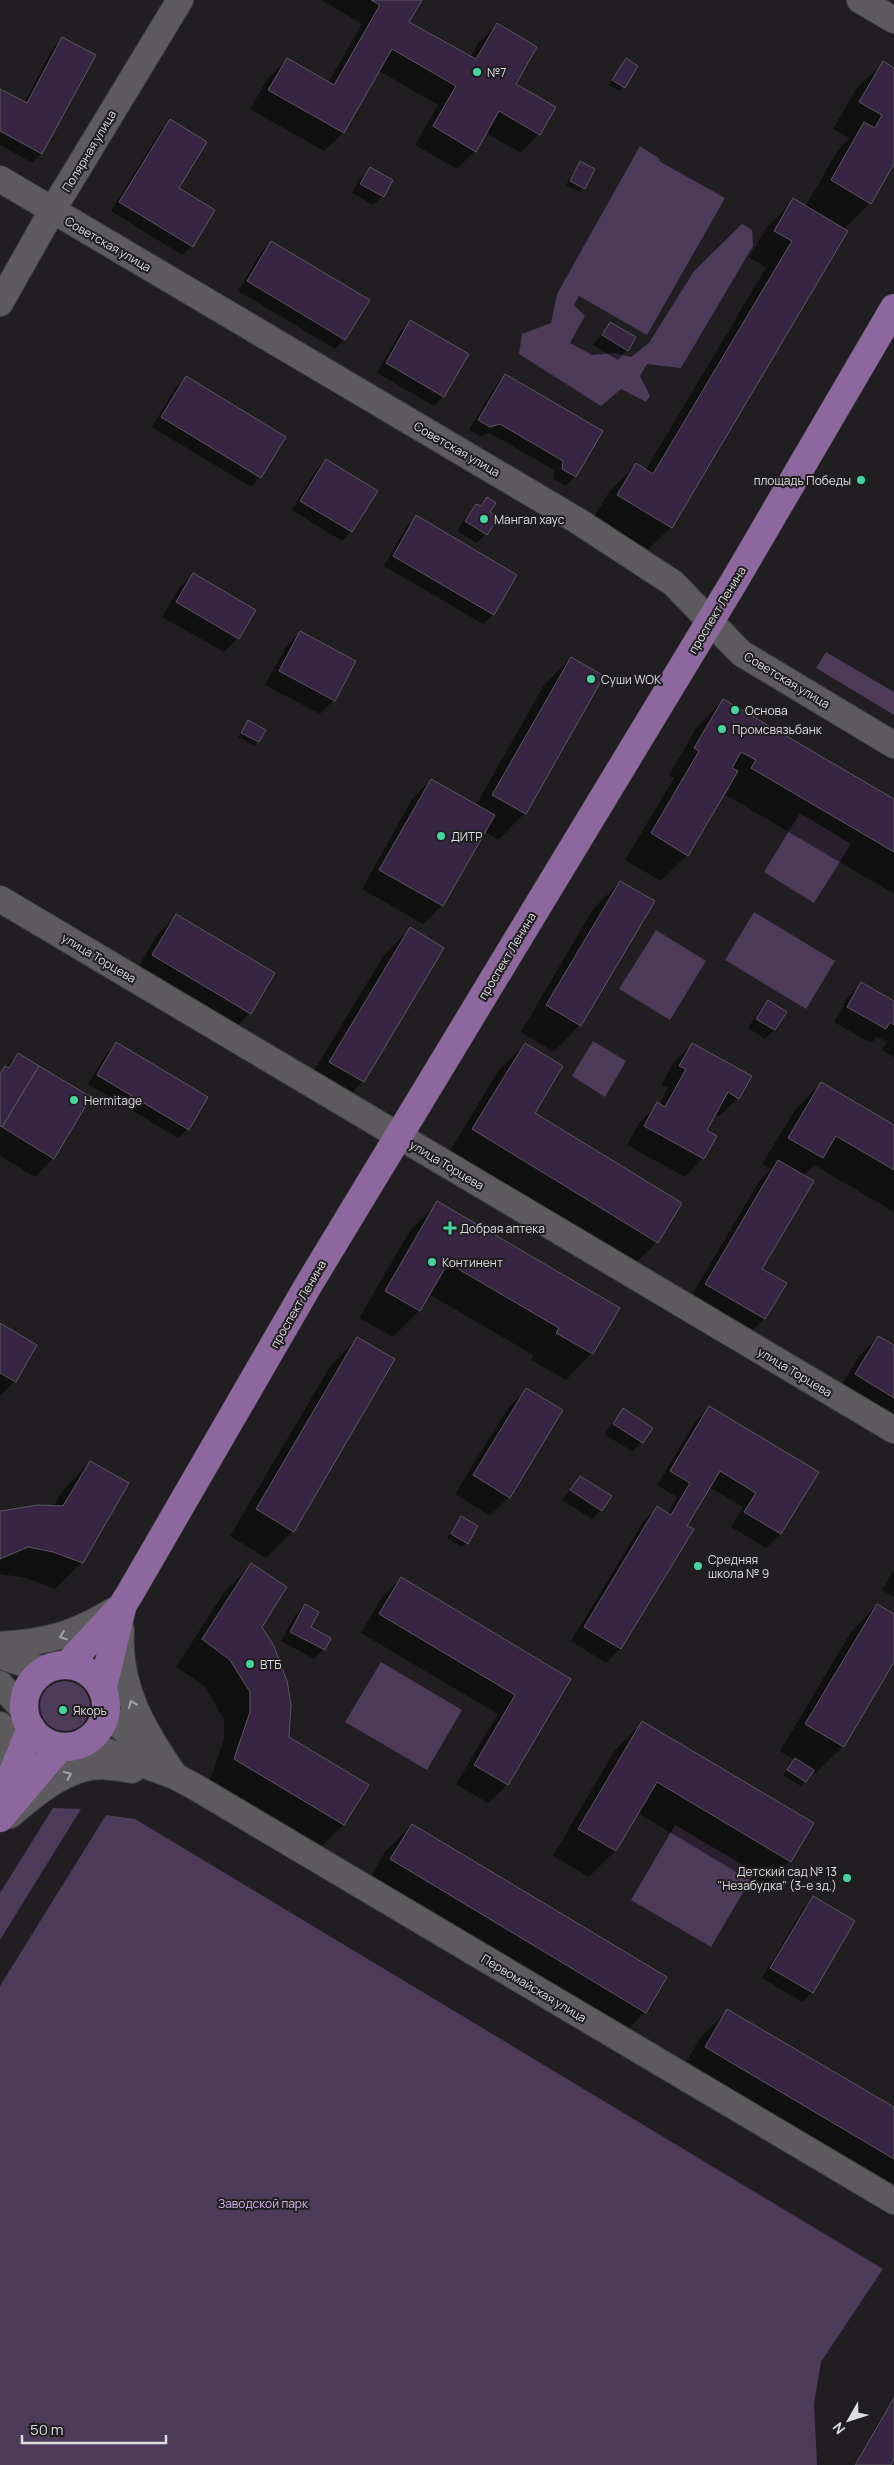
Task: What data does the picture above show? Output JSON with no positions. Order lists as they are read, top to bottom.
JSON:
{
  "streets": {
    "main road": ["проспект Ленина"],
    "street": [
      "Полярная улица",
      "Советская улица",
      "улица Торцева",
      "Первомайская улица"
    ]
  },
  "crossings": [
    ["Полярная улица", "Советская улица"],
    ["Советская улица", "проспект Ленина"],
    ["проспект Ленина", "улица Торцева"]
  ],
  "parks": ["Заводской парк"],
  "places": {
    "other": [
      "№7",
      "площадь Победы",
      "Мангал хаус",
      "Суши WOK",
      "Основа",
      "Промсвязьбанк",
      "ДИТР",
      "Hermitage",
      "Континент",
      "Средняя школа № 9",
      "ВТБ",
      "Якорь",
      "Детский сад № 13 \"Незабудка\" (3-е зд.)"
    ],
    "health": ["Добрая аптека"]
  },
  "scale_bar": "50 m",
  "north": "bottom left"
}
